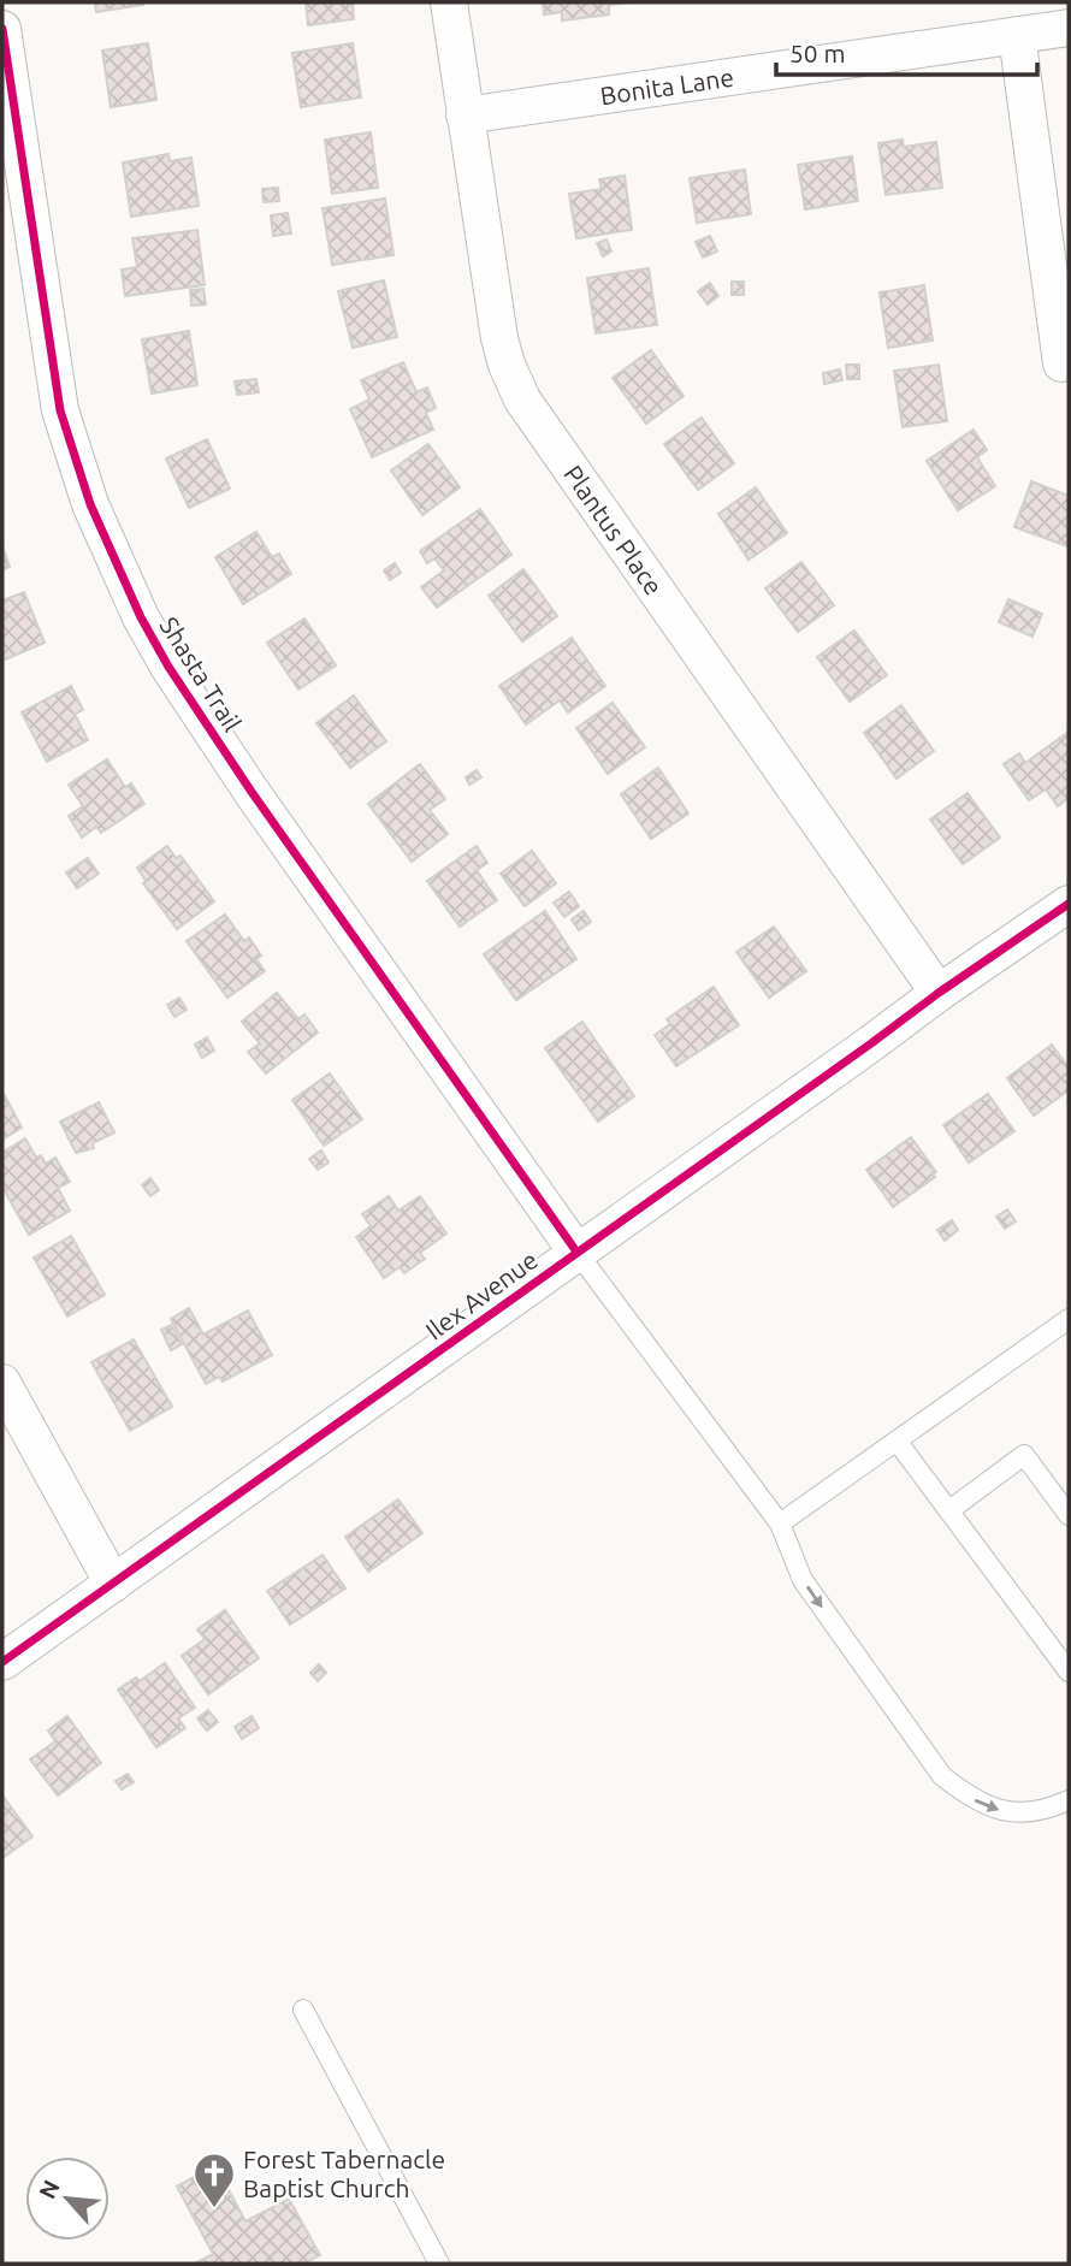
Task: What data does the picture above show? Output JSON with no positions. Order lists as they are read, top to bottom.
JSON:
{
  "streets": {
    "street": [
      "Bonita Lane",
      "Plantus Place",
      "Shasta Trail",
      "Ilex Avenue"
    ]
  },
  "crossings": [
    ["Bonita Lane", "Plantus Place"],
    ["Plantus Place", "Ilex Avenue"],
    ["Shasta Trail", "Ilex Avenue"]
  ],
  "places": {
    "church": ["Forest Tabernacle Baptist Church"]
  },
  "scale_bar": "50 m",
  "north": "top left"
}
